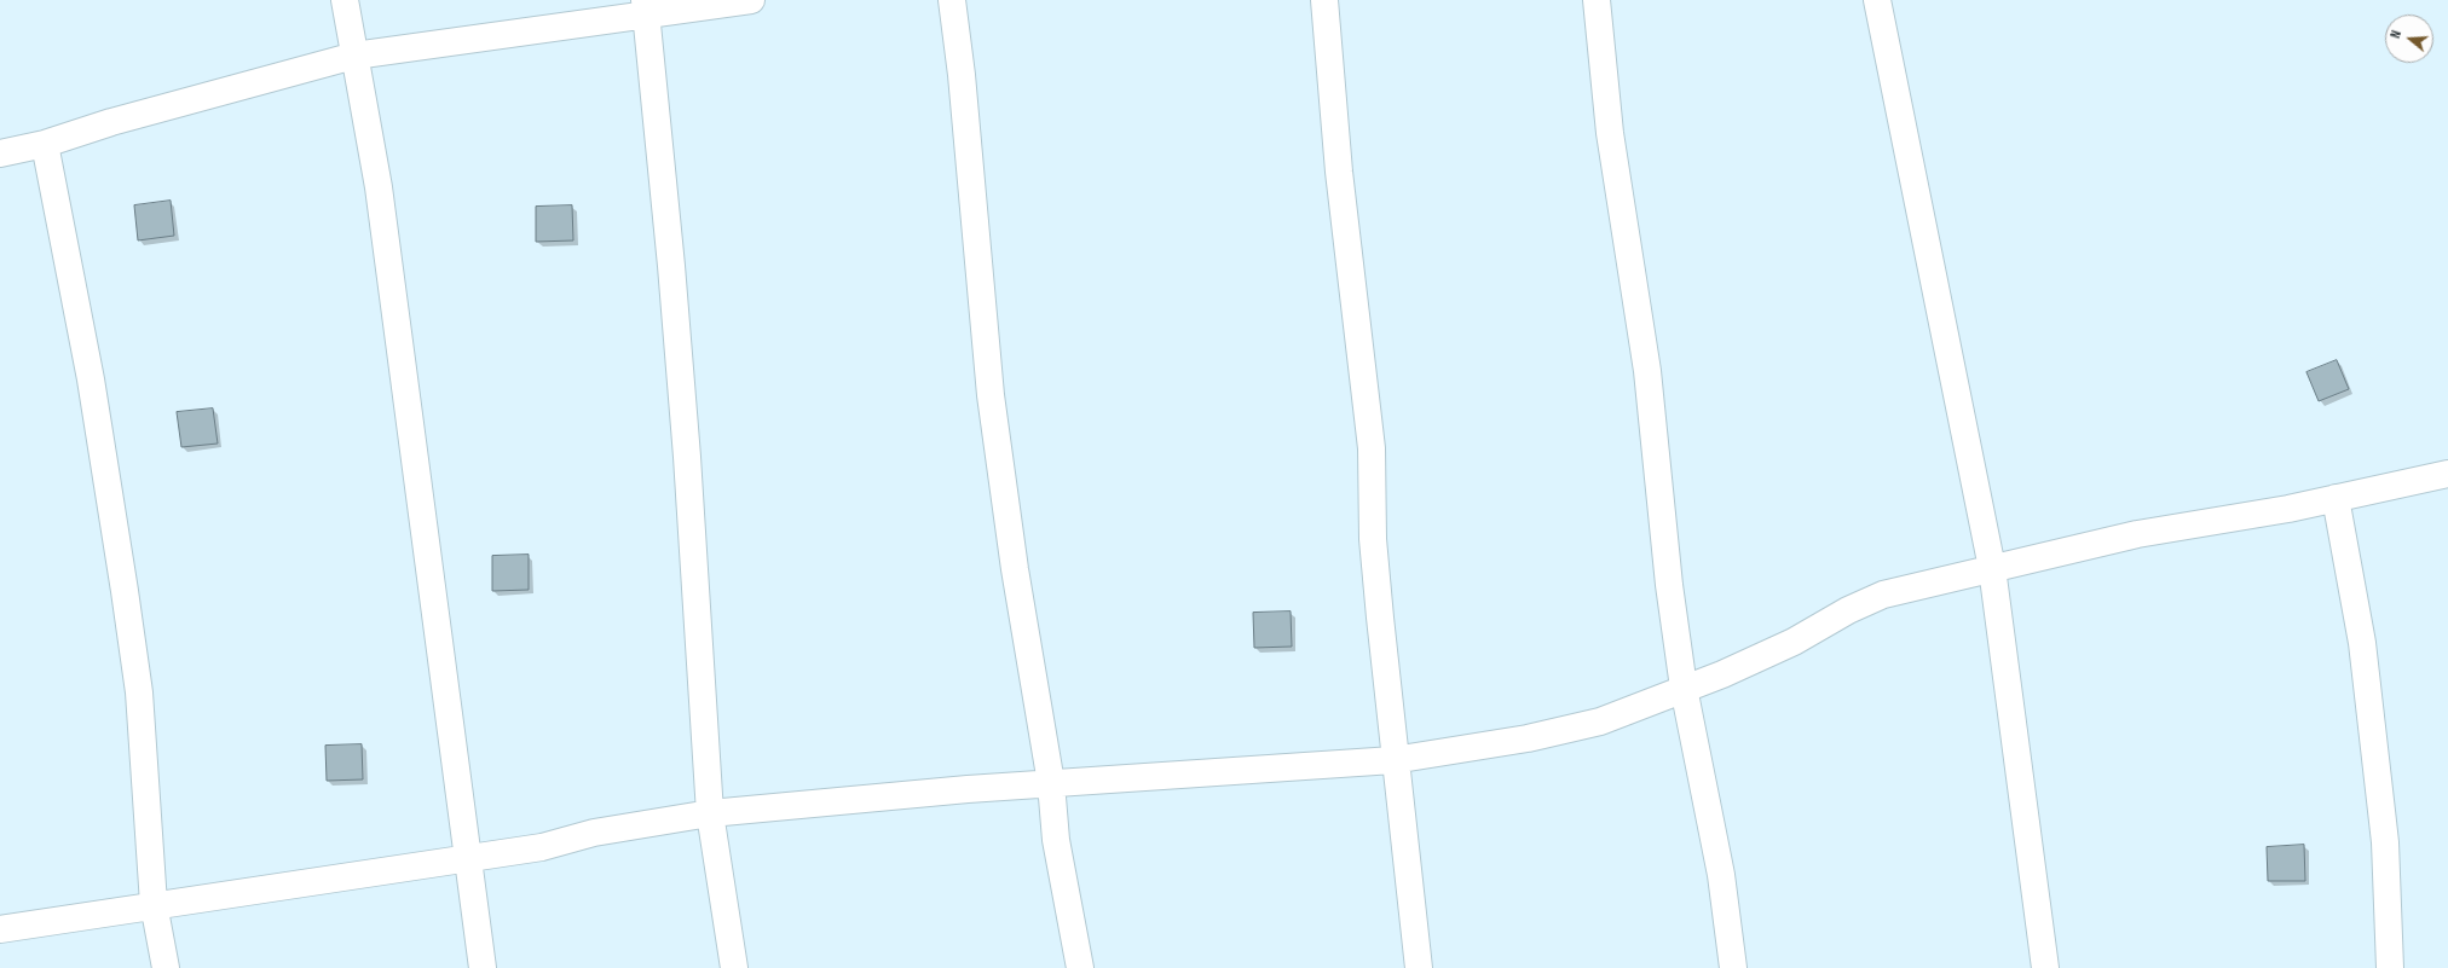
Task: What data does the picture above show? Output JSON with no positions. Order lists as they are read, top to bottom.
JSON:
{
  "north": "left"
}
